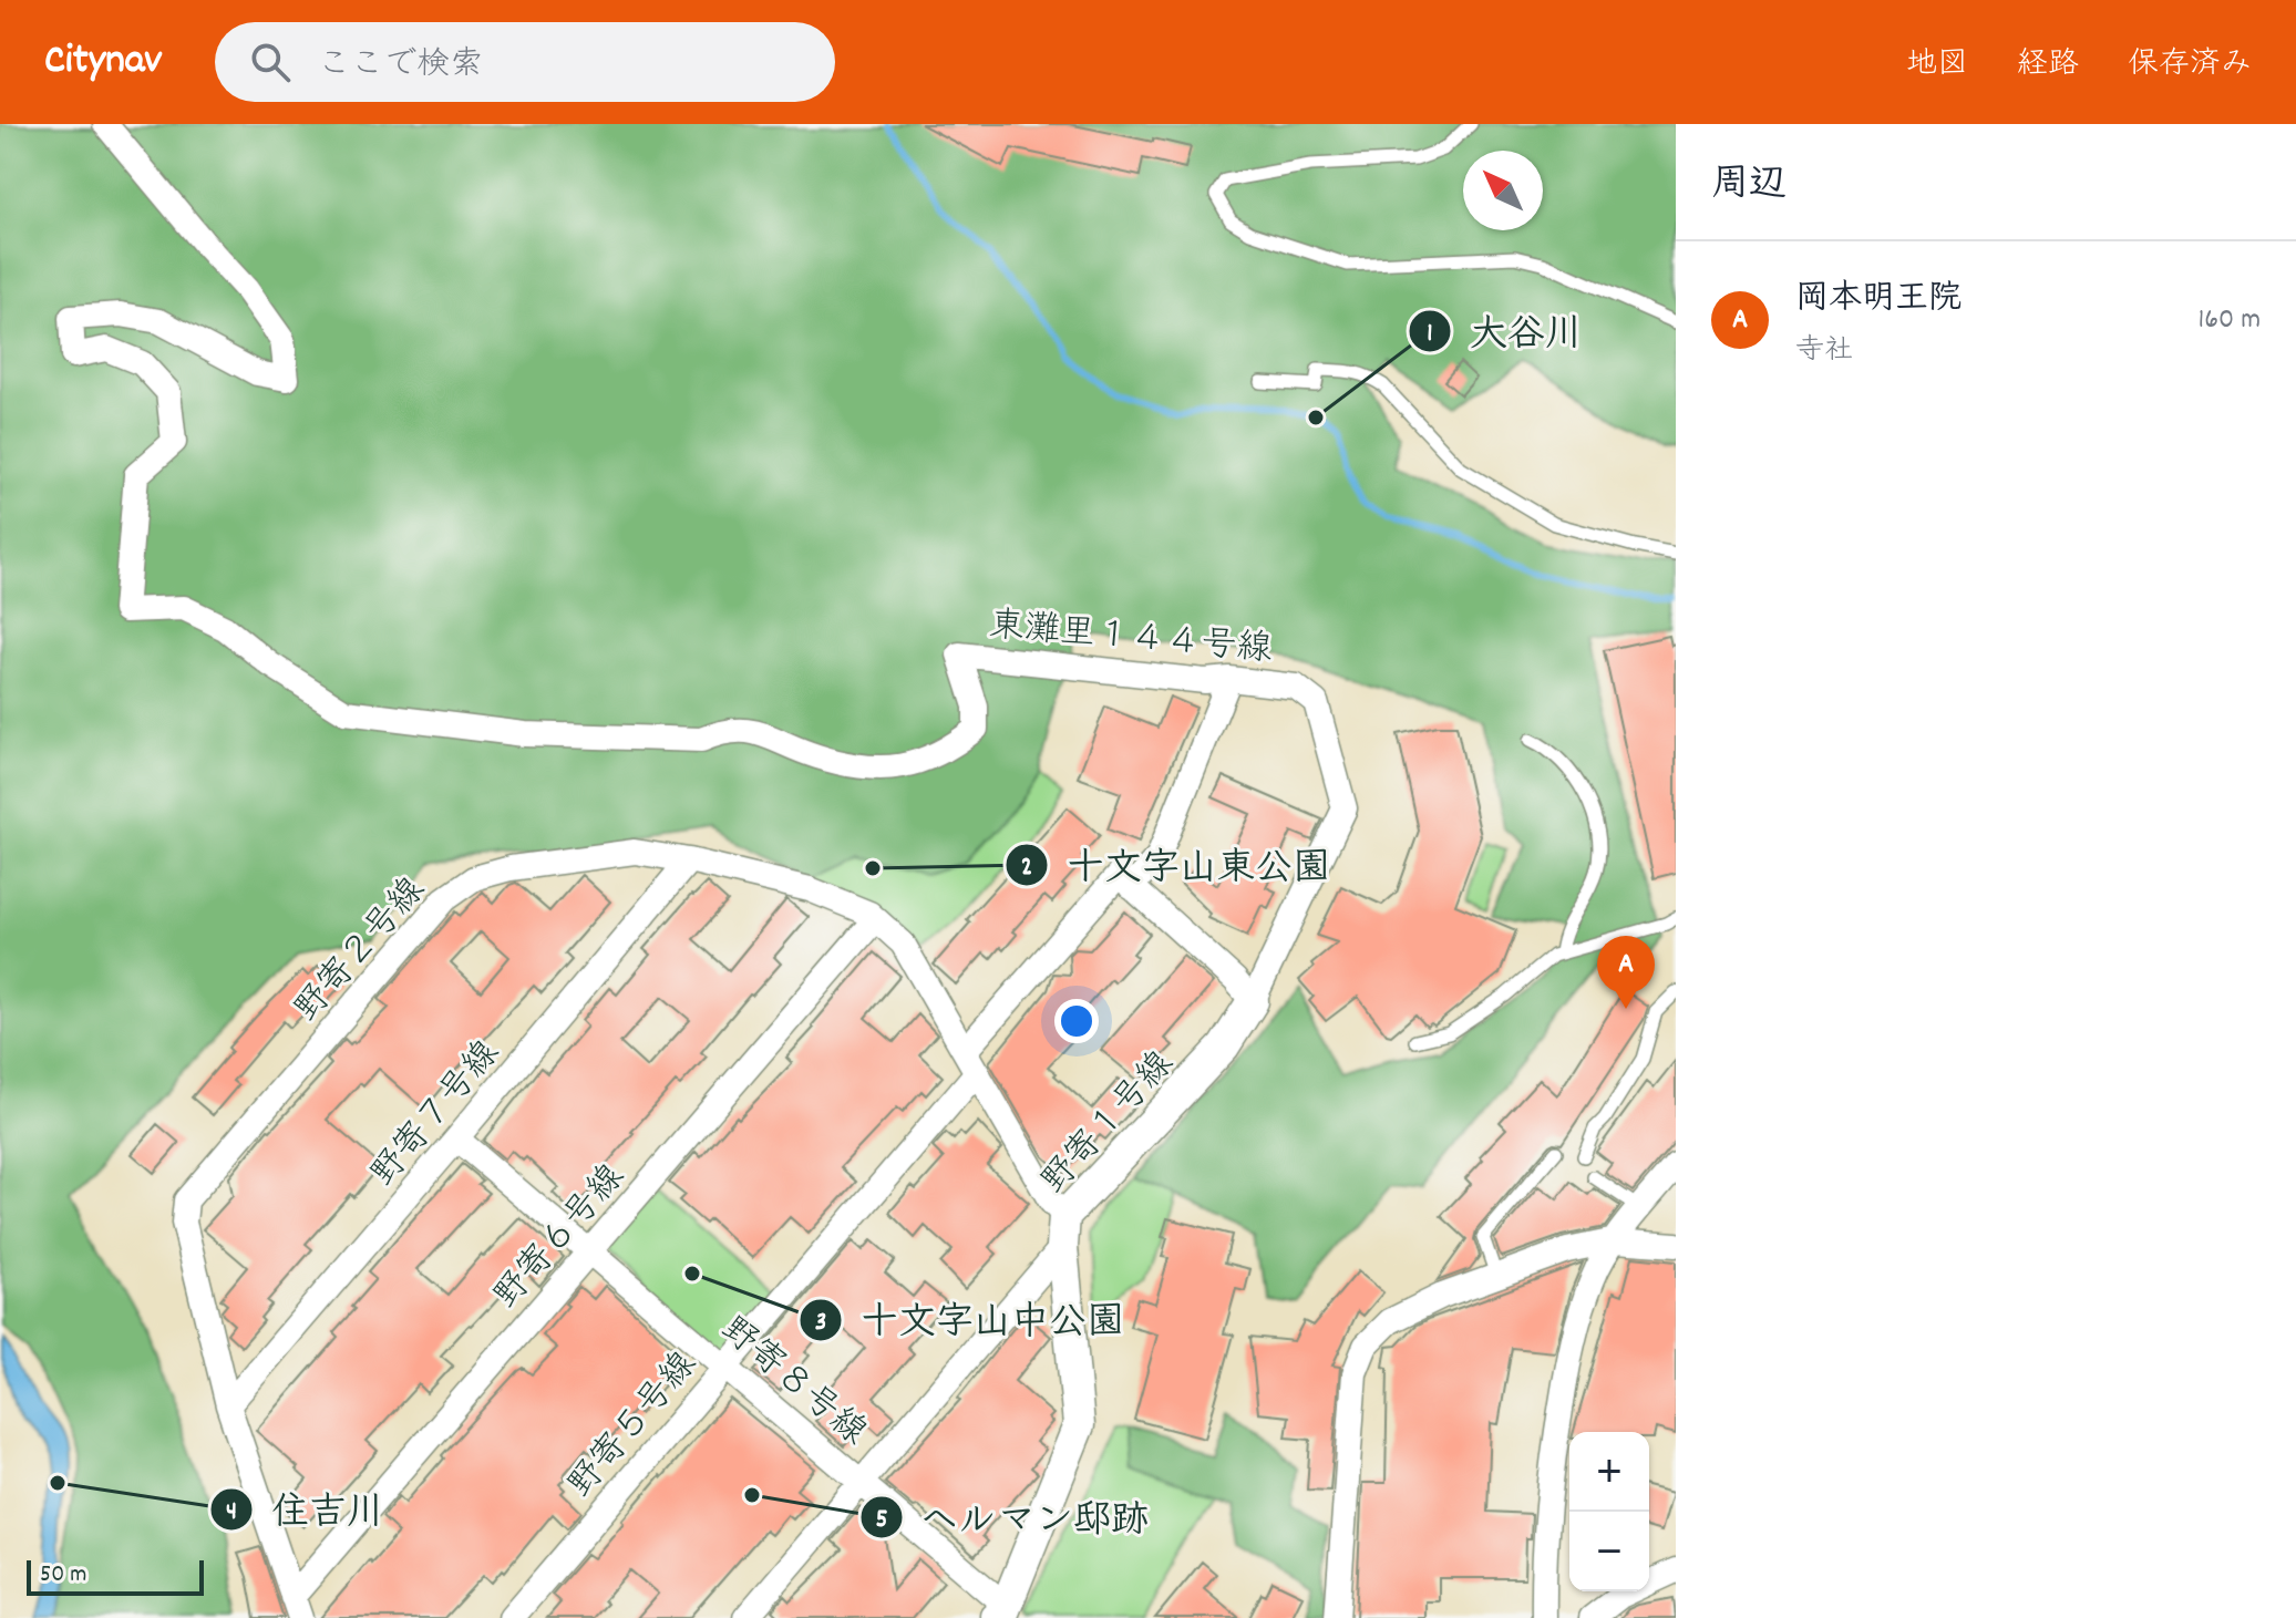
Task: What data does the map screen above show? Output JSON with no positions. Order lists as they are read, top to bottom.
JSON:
{
  "streets": {
    "street": [
      "東灘里１４４号線",
      "野寄２号線",
      "野寄７号線",
      "野寄１号線",
      "野寄６号線",
      "野寄８号線",
      "野寄５号線"
    ]
  },
  "crossings": [
    ["東灘里１４４号線", "野寄１号線"],
    ["野寄２号線", "野寄７号線"],
    ["野寄２号線", "野寄１号線"],
    ["野寄２号線", "野寄６号線"],
    ["野寄２号線", "野寄５号線"],
    ["野寄７号線", "野寄８号線"],
    ["野寄１号線", "野寄８号線"],
    ["野寄６号線", "野寄８号線"],
    ["野寄８号線", "野寄５号線"]
  ],
  "places": [
    "大谷川",
    "十文字山東公園",
    "十文字山中公園",
    "住吉川",
    "ヘルマン邸跡"
  ],
  "scale_bar": "50 m",
  "north": "top left",
  "page": {
    "header": "Citynav",
    "search": "ここで検索",
    "nav": ["地図", "経路", "保存済み"],
    "heading": "周辺",
    "list": [
      {
        "mark": "A",
        "name": "岡本明王院",
        "note": "寺社",
        "value": "160 m"
      }
    ],
    "pins": "A",
    "map_buttons": ["+", "−"],
    "scale": "50 m"
  }
}
